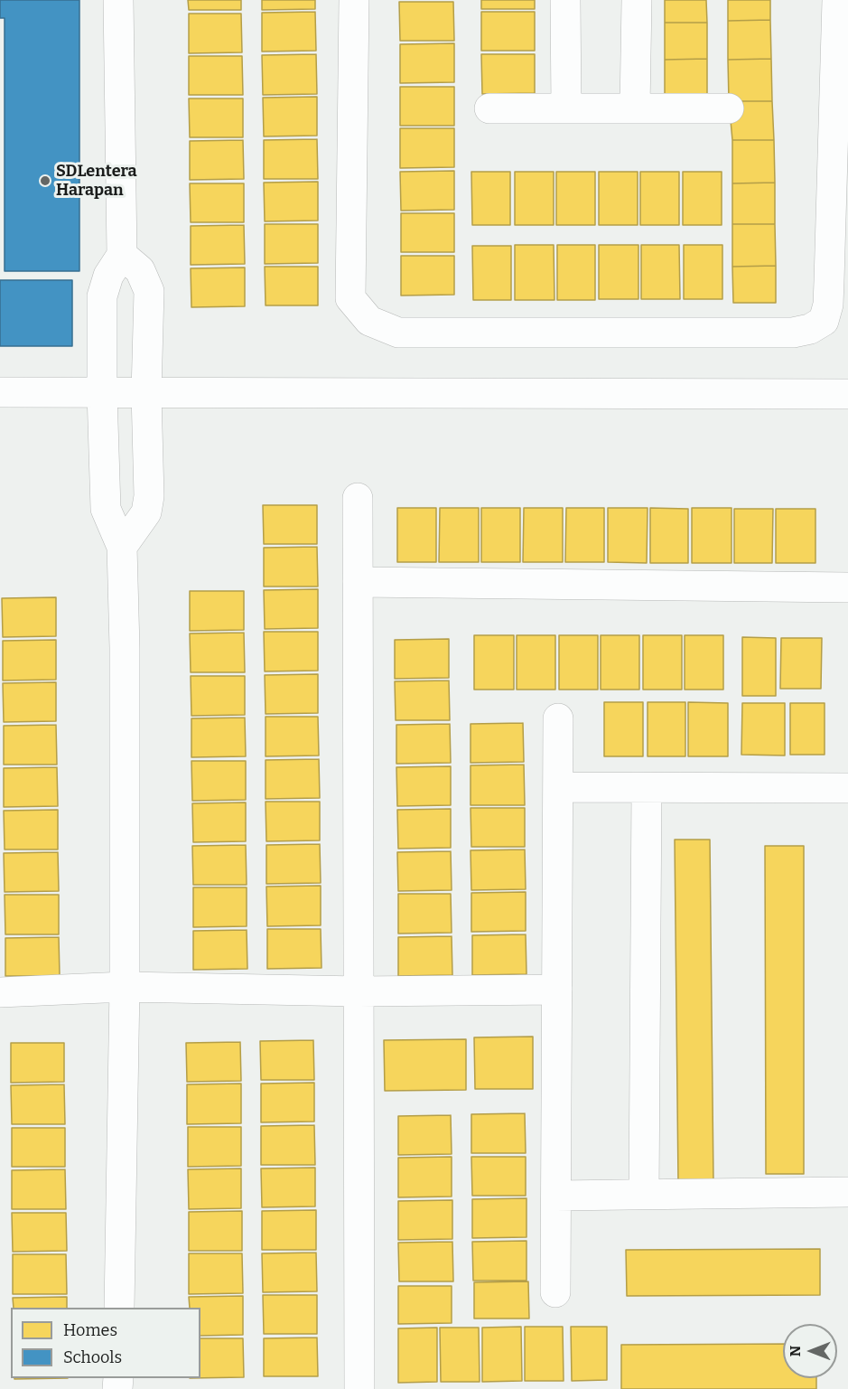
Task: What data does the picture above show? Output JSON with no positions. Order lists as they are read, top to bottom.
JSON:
{
  "places": ["SDLentera Harapan"],
  "legend": ["Homes", "Schools"],
  "north": "left"
}
